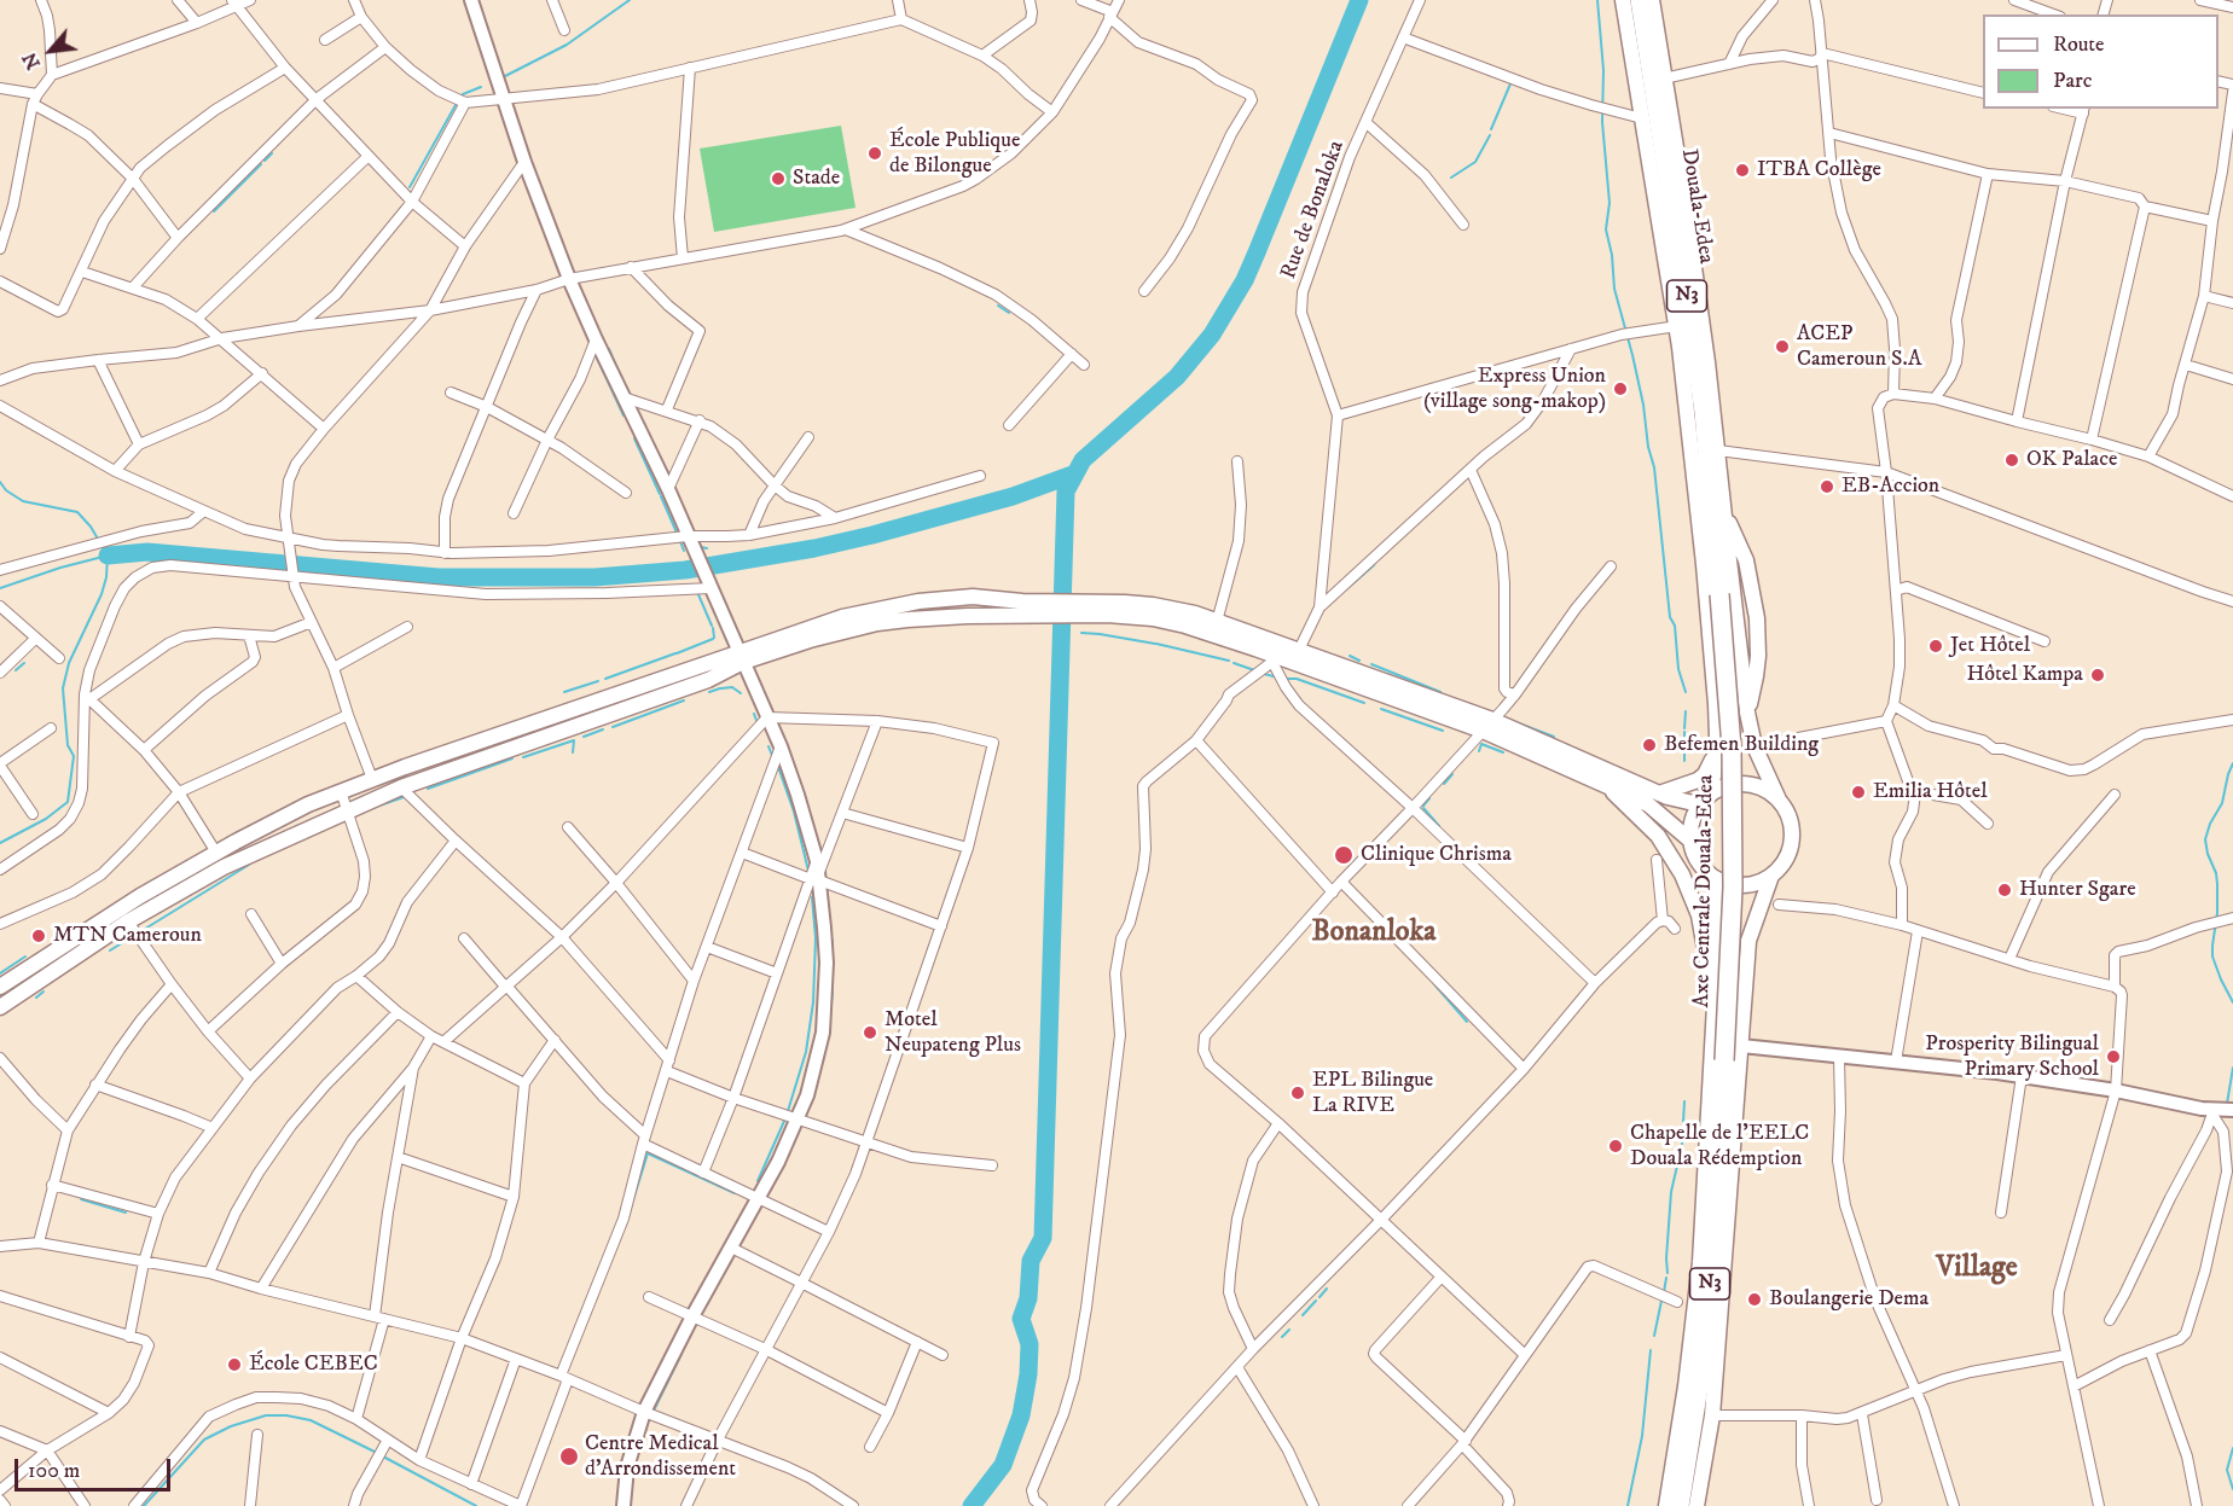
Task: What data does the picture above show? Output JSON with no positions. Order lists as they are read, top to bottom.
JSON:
{
  "streets": {
    "highway": ["Douala-Edea", "N3", "Axe Centrale Douala-Edea"],
    "street": ["Rue de Bonaloka"]
  },
  "crossings": [
    ["Douala-Edea", "Axe Centrale Douala-Edea"]
  ],
  "districts": ["Bonanloka", "Village"],
  "places": [
    "École Publique de Bilongue",
    "ITBA Collège",
    "Stade",
    "ACEP Cameroun S.A",
    "Express Union (village song-makop)",
    "OK Palace",
    "EB-Accion",
    "Jet Hôtel",
    "Hôtel Kampa",
    "Befemen Building",
    "Emilia Hôtel",
    "Clinique Chrisma",
    "Hunter Sgare",
    "MTN Cameroun",
    "Motel Neupateng Plus",
    "Prosperity Bilingual Primary School",
    "EPL Bilingue La RIVE",
    "Chapelle de l'EELC Douala Rédemption",
    "Boulangerie Dema",
    "École CEBEC",
    "Centre Medical d'Arrondissement"
  ],
  "legend": ["Route", "Parc"],
  "scale_bar": "100 m",
  "north": "bottom left"
}
